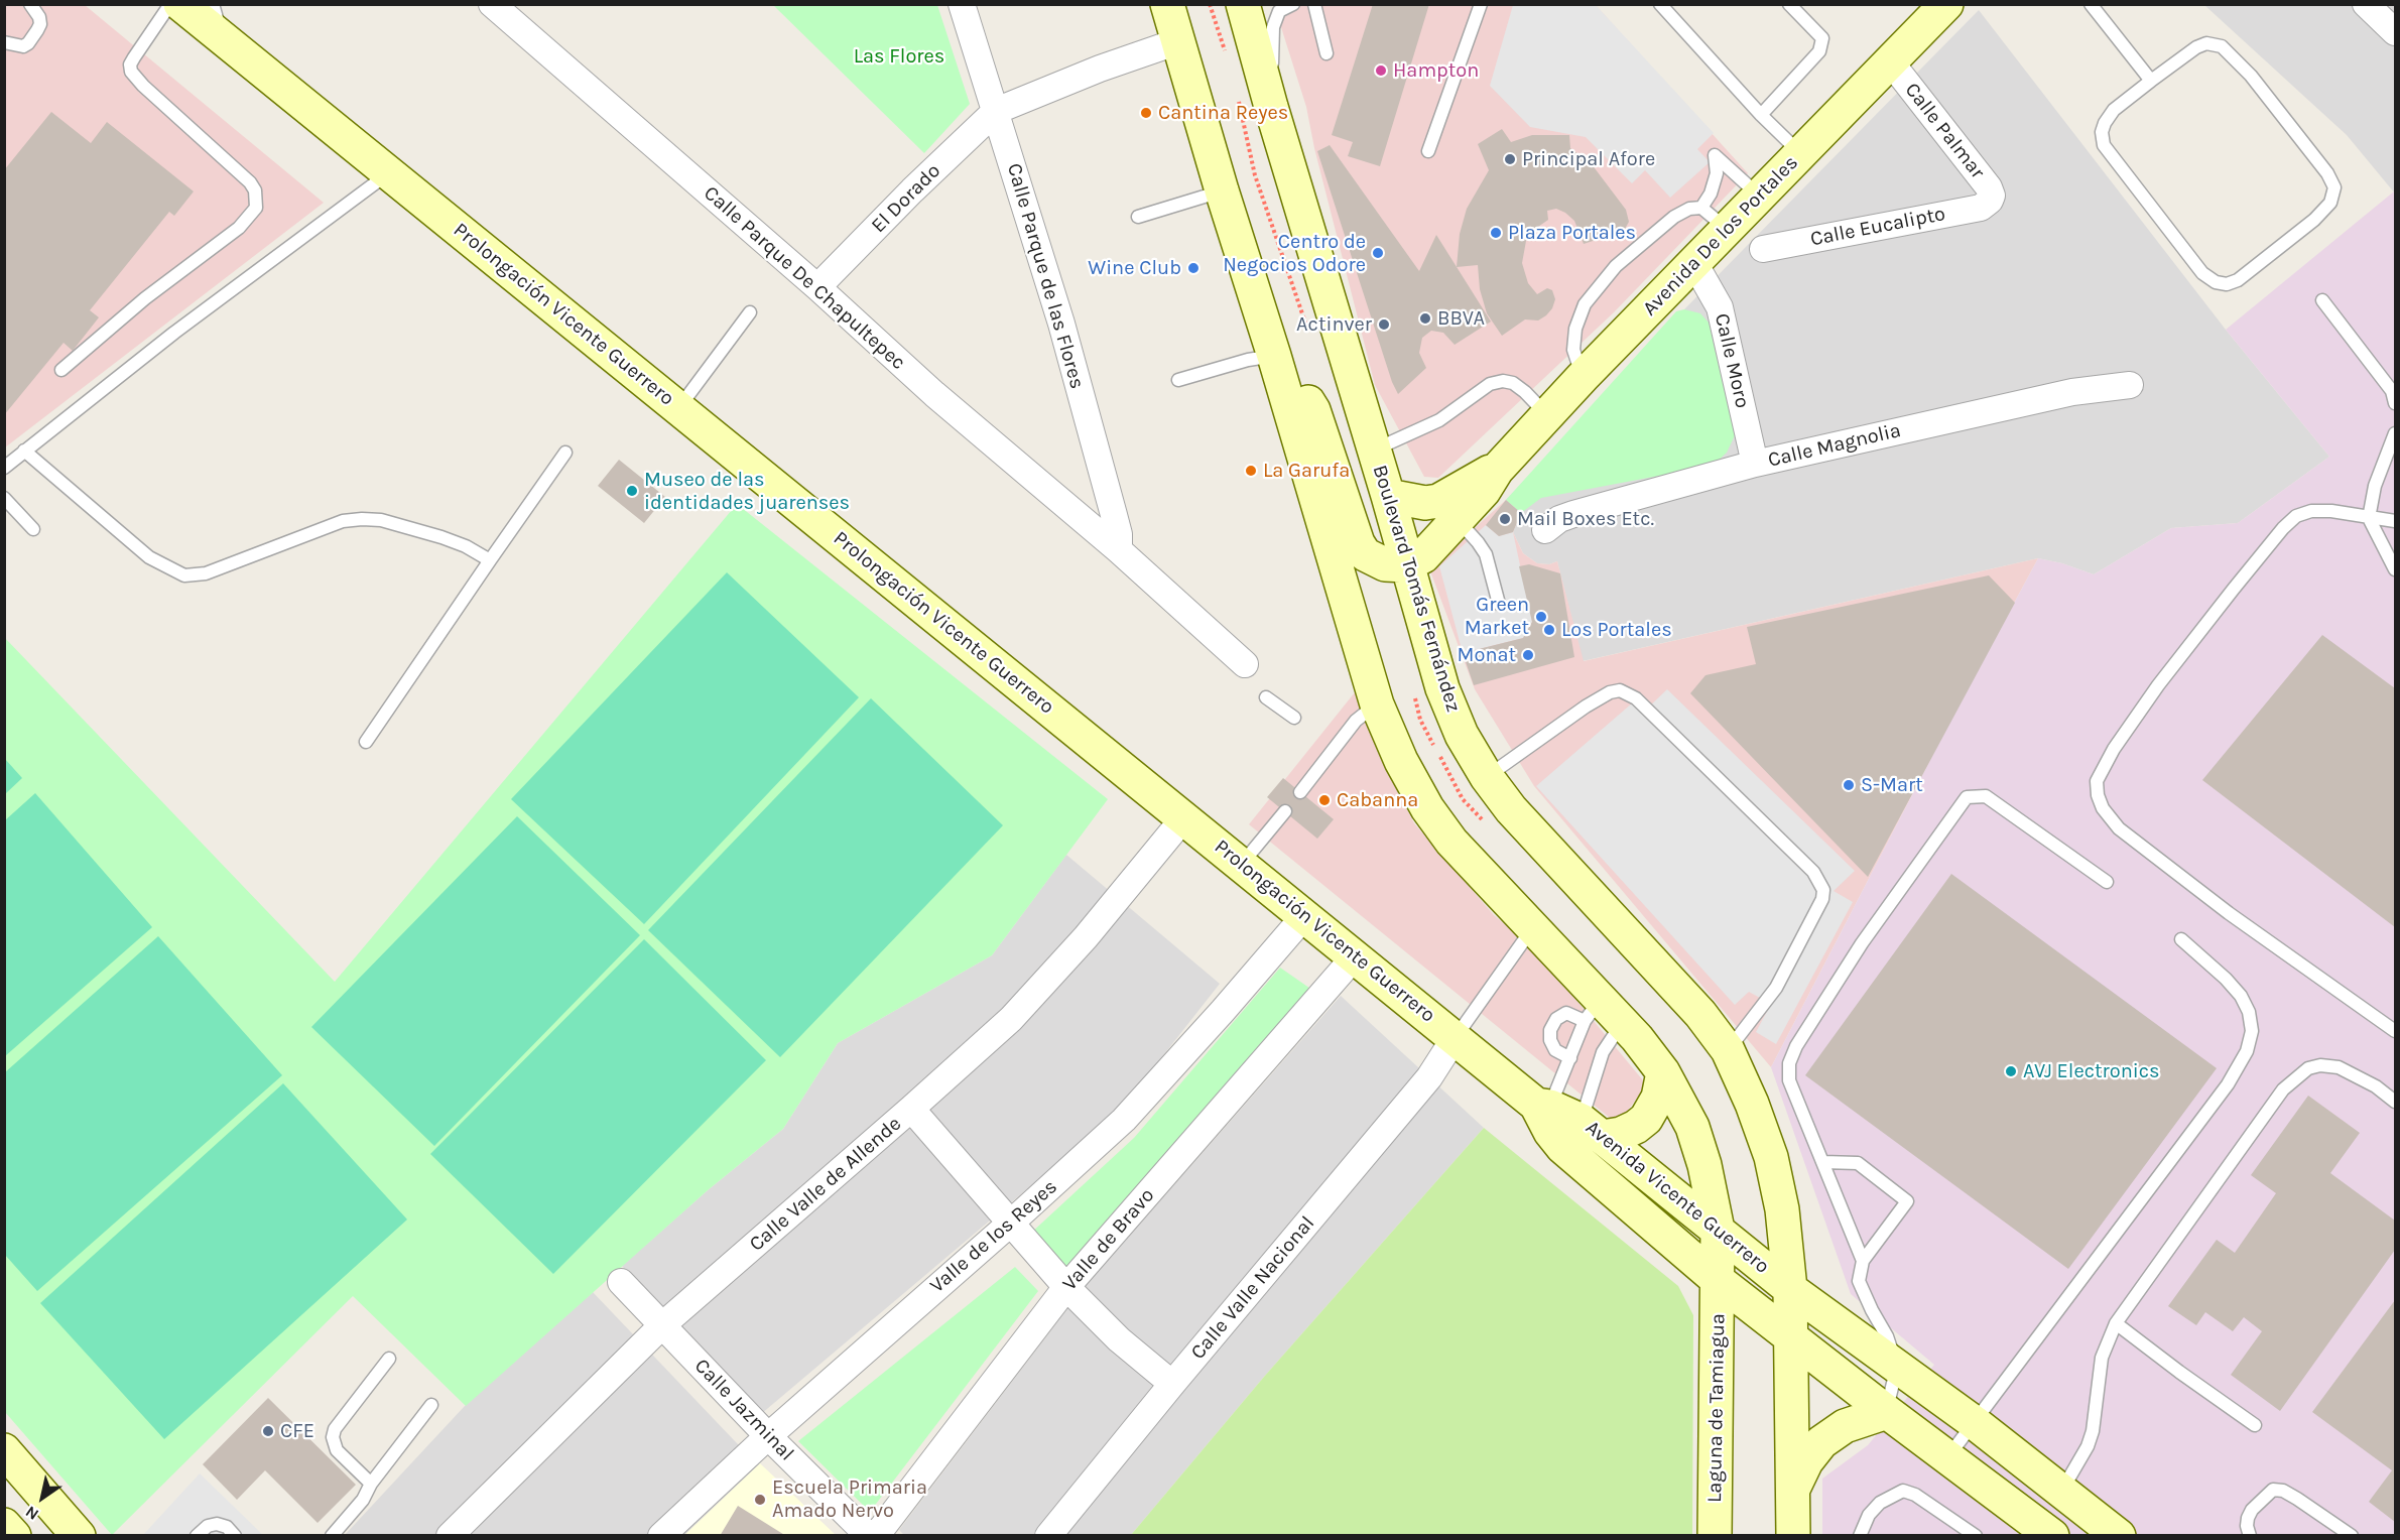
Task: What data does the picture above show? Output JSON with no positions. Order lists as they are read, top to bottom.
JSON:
{
  "streets": {
    "main road": [
      "Avenida De los Portales",
      "Prolongación Vicente Guerrero",
      "Boulevard Tomás Fernández",
      "Avenida Vicente Guerrero",
      "Laguna de Tamiagua"
    ],
    "street": [
      "Calle Palmar",
      "El Dorado",
      "Calle Eucalipto",
      "Calle Parque de las Flores",
      "Calle Parque De Chapultepec",
      "Calle Moro",
      "Calle Magnolia",
      "Calle Valle de Allende",
      "Valle de los Reyes",
      "Valle de Bravo",
      "Calle Valle Nacional",
      "Calle Jazminal"
    ]
  },
  "crossings": [
    ["Calle Palmar", "Calle Eucalipto"],
    ["Calle Palmar", "Avenida De los Portales"],
    ["El Dorado", "Calle Parque de las Flores"],
    ["El Dorado", "Calle Parque De Chapultepec"],
    ["Avenida De los Portales", "Calle Moro"],
    ["Avenida De los Portales", "Boulevard Tomás Fernández"],
    ["Calle Parque de las Flores", "Calle Parque De Chapultepec"],
    ["Prolongación Vicente Guerrero", "Calle Valle de Allende"],
    ["Prolongación Vicente Guerrero", "Avenida Vicente Guerrero"],
    ["Prolongación Vicente Guerrero", "Valle de los Reyes"],
    ["Prolongación Vicente Guerrero", "Valle de Bravo"],
    ["Prolongación Vicente Guerrero", "Calle Valle Nacional"],
    ["Calle Moro", "Calle Magnolia"],
    ["Boulevard Tomás Fernández", "Avenida Vicente Guerrero"],
    ["Calle Valle de Allende", "Calle Jazminal"],
    ["Avenida Vicente Guerrero", "Laguna de Tamiagua"],
    ["Valle de los Reyes", "Calle Jazminal"]
  ],
  "parks": ["Las Flores"],
  "places": [
    "Hampton",
    "Cantina Reyes",
    "Principal Afore",
    "Plaza Portales",
    "Centro de Negocios Odore",
    "Wine Club",
    "BBVA",
    "Actinver",
    "La Garufa",
    "Museo de las identidades juarenses",
    "Mail Boxes Etc.",
    "Green Market",
    "Los Portales",
    "Monat",
    "S-Mart",
    "Cabanna",
    "AVJ Electronics",
    "CFE",
    "Escuela Primaria Amado Nervo"
  ],
  "north": "bottom left"
}
